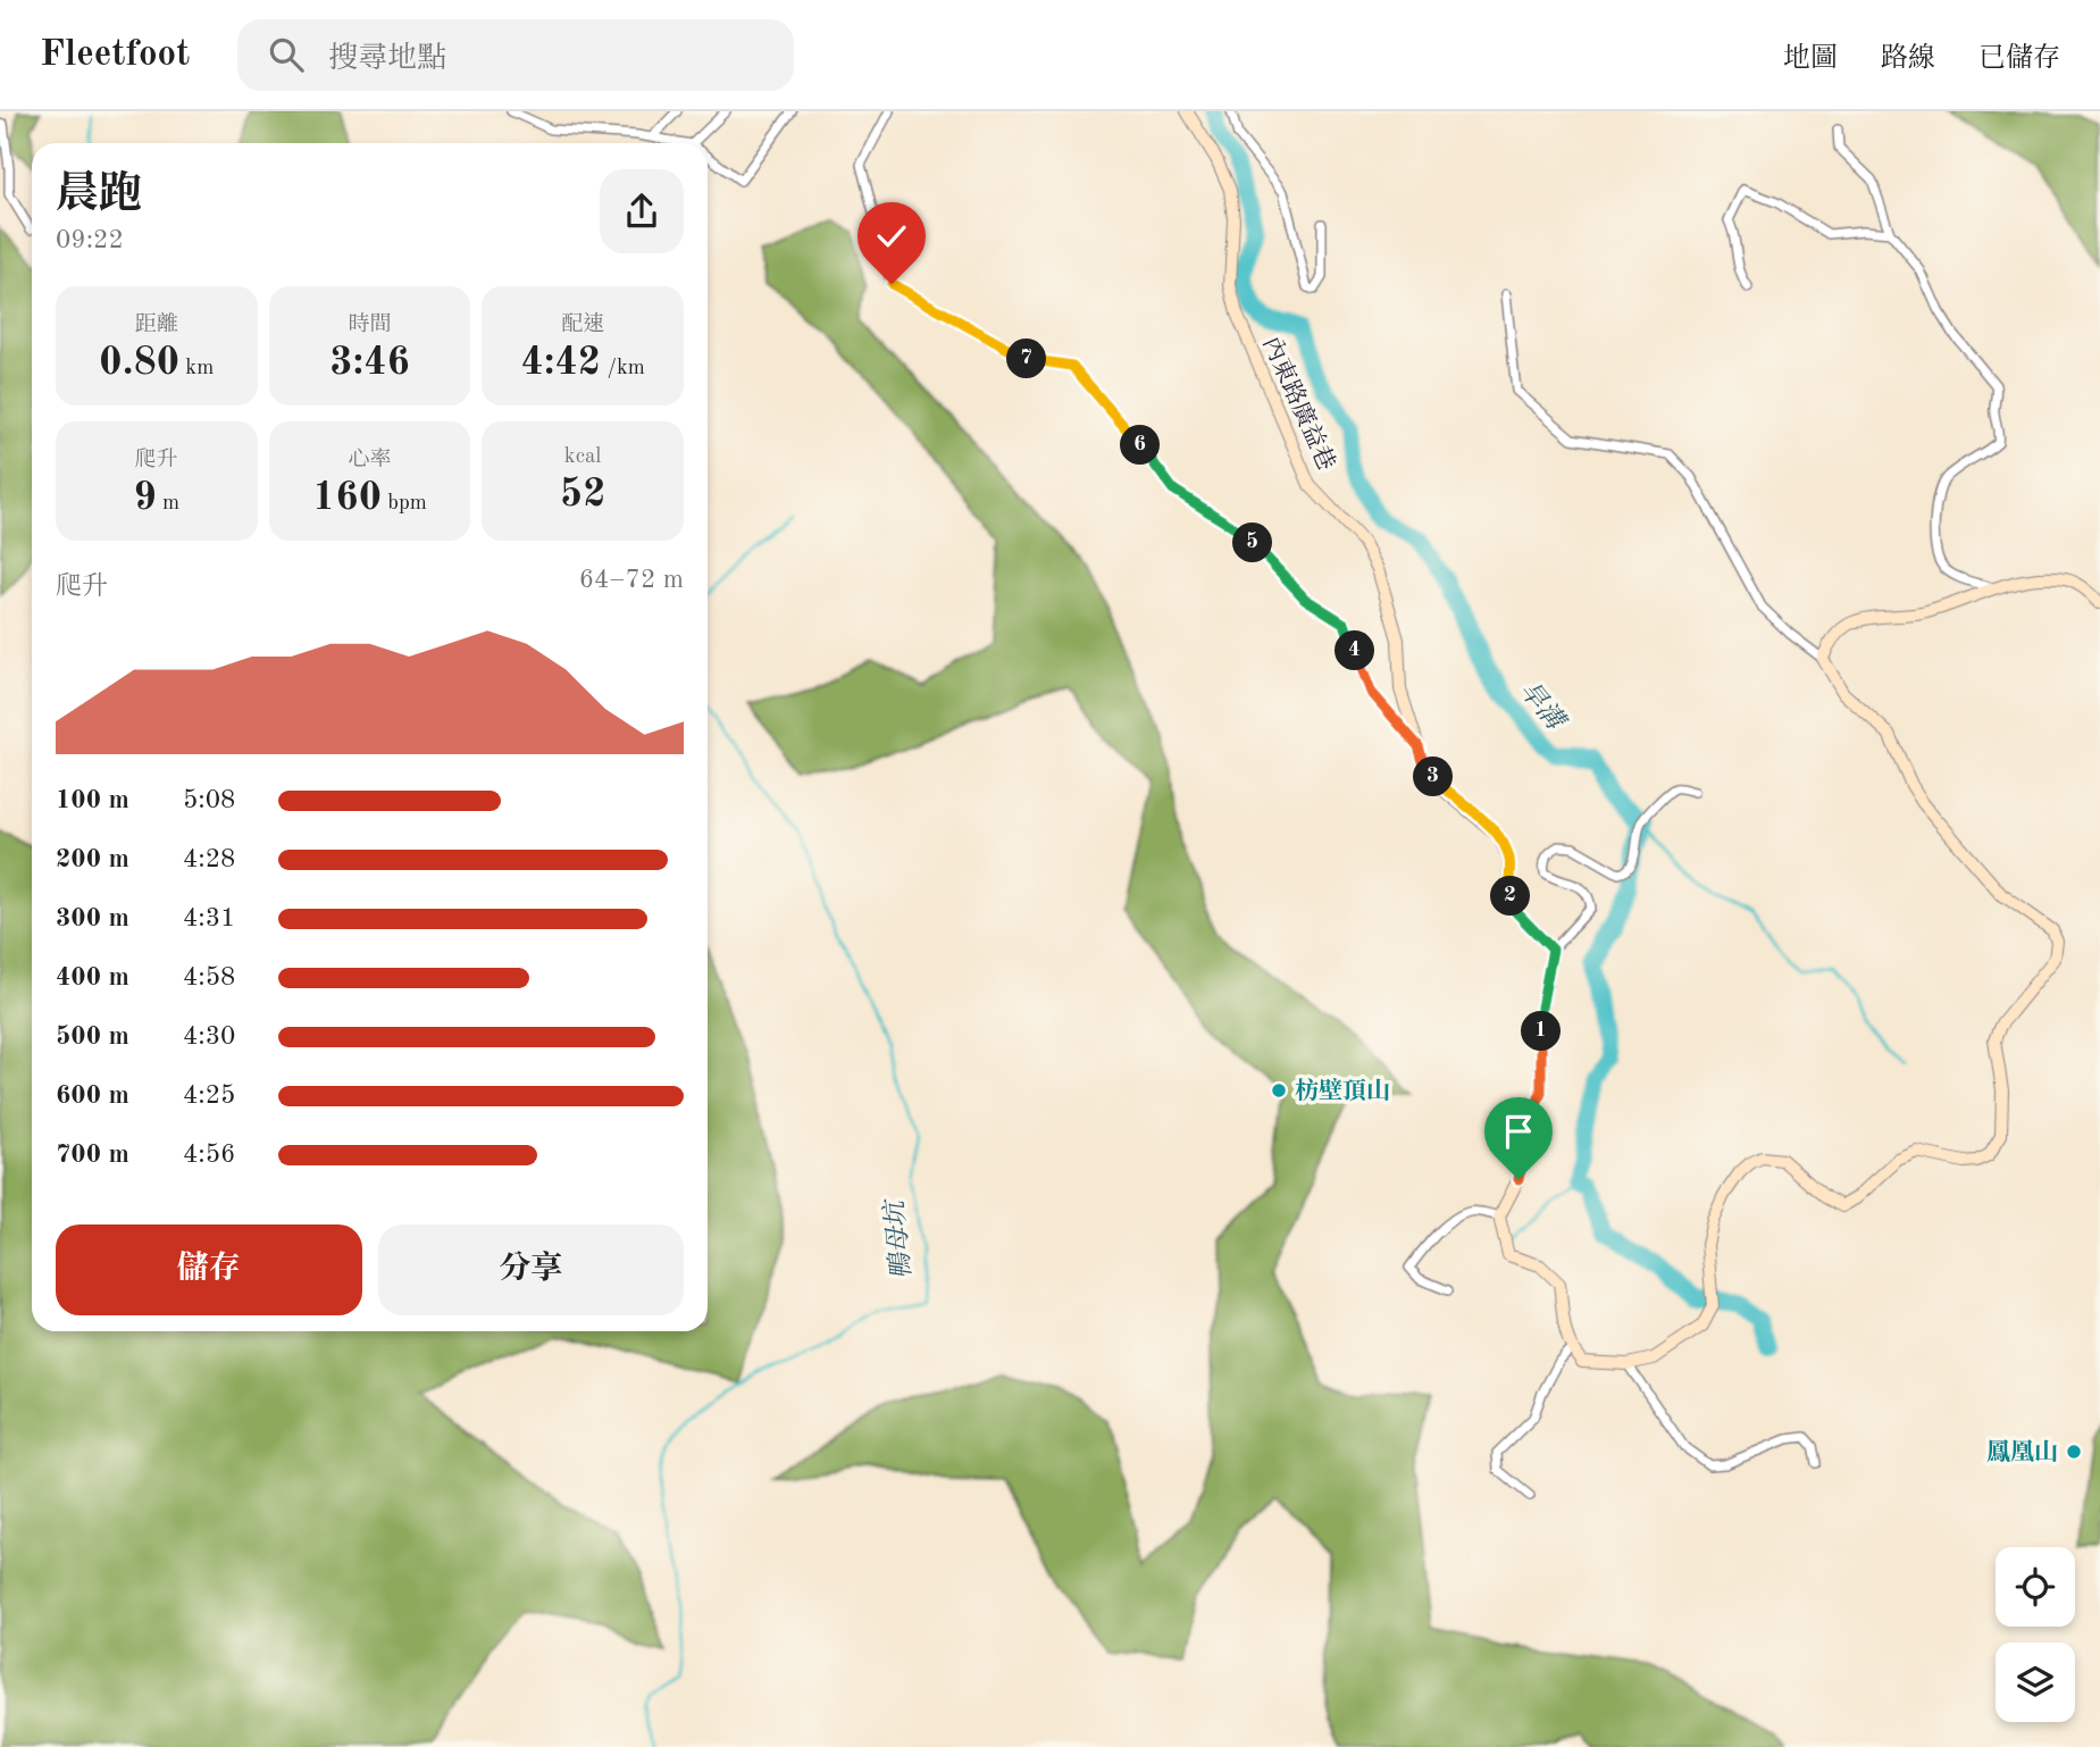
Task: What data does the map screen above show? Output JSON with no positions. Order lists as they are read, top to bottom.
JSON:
{
  "streets": {
    "street": ["內東路廣益巷"]
  },
  "water": ["旱溝", "鴨母坑"],
  "places": ["枋壁頂山", "鳳凰山"],
  "page": {
    "header": "Fleetfoot",
    "search": "搜尋地點",
    "nav": ["地圖", "路線", "已儲存"],
    "heading": ["晨跑", "09:22"],
    "stats": [
      ["距離", "0.80 km"],
      ["時間", "3:46"],
      ["配速", "4:42 /km"],
      ["爬升", "9 m"],
      ["心率", "160 bpm"],
      ["kcal", "52"]
    ],
    "pins": [
      "7",
      "6",
      "5",
      "4",
      "3",
      "2",
      "1"
    ],
    "chart": ["爬升", "64–72 m"],
    "list": [
      {
        "name": "100 m",
        "note": "5:08"
      },
      {
        "name": "200 m",
        "note": "4:28"
      },
      {
        "name": "300 m",
        "note": "4:31"
      },
      {
        "name": "400 m",
        "note": "4:58"
      },
      {
        "name": "500 m",
        "note": "4:30"
      },
      {
        "name": "600 m",
        "note": "4:25"
      },
      {
        "name": "700 m",
        "note": "4:56"
      }
    ],
    "buttons": ["儲存", "分享"]
  }
}
